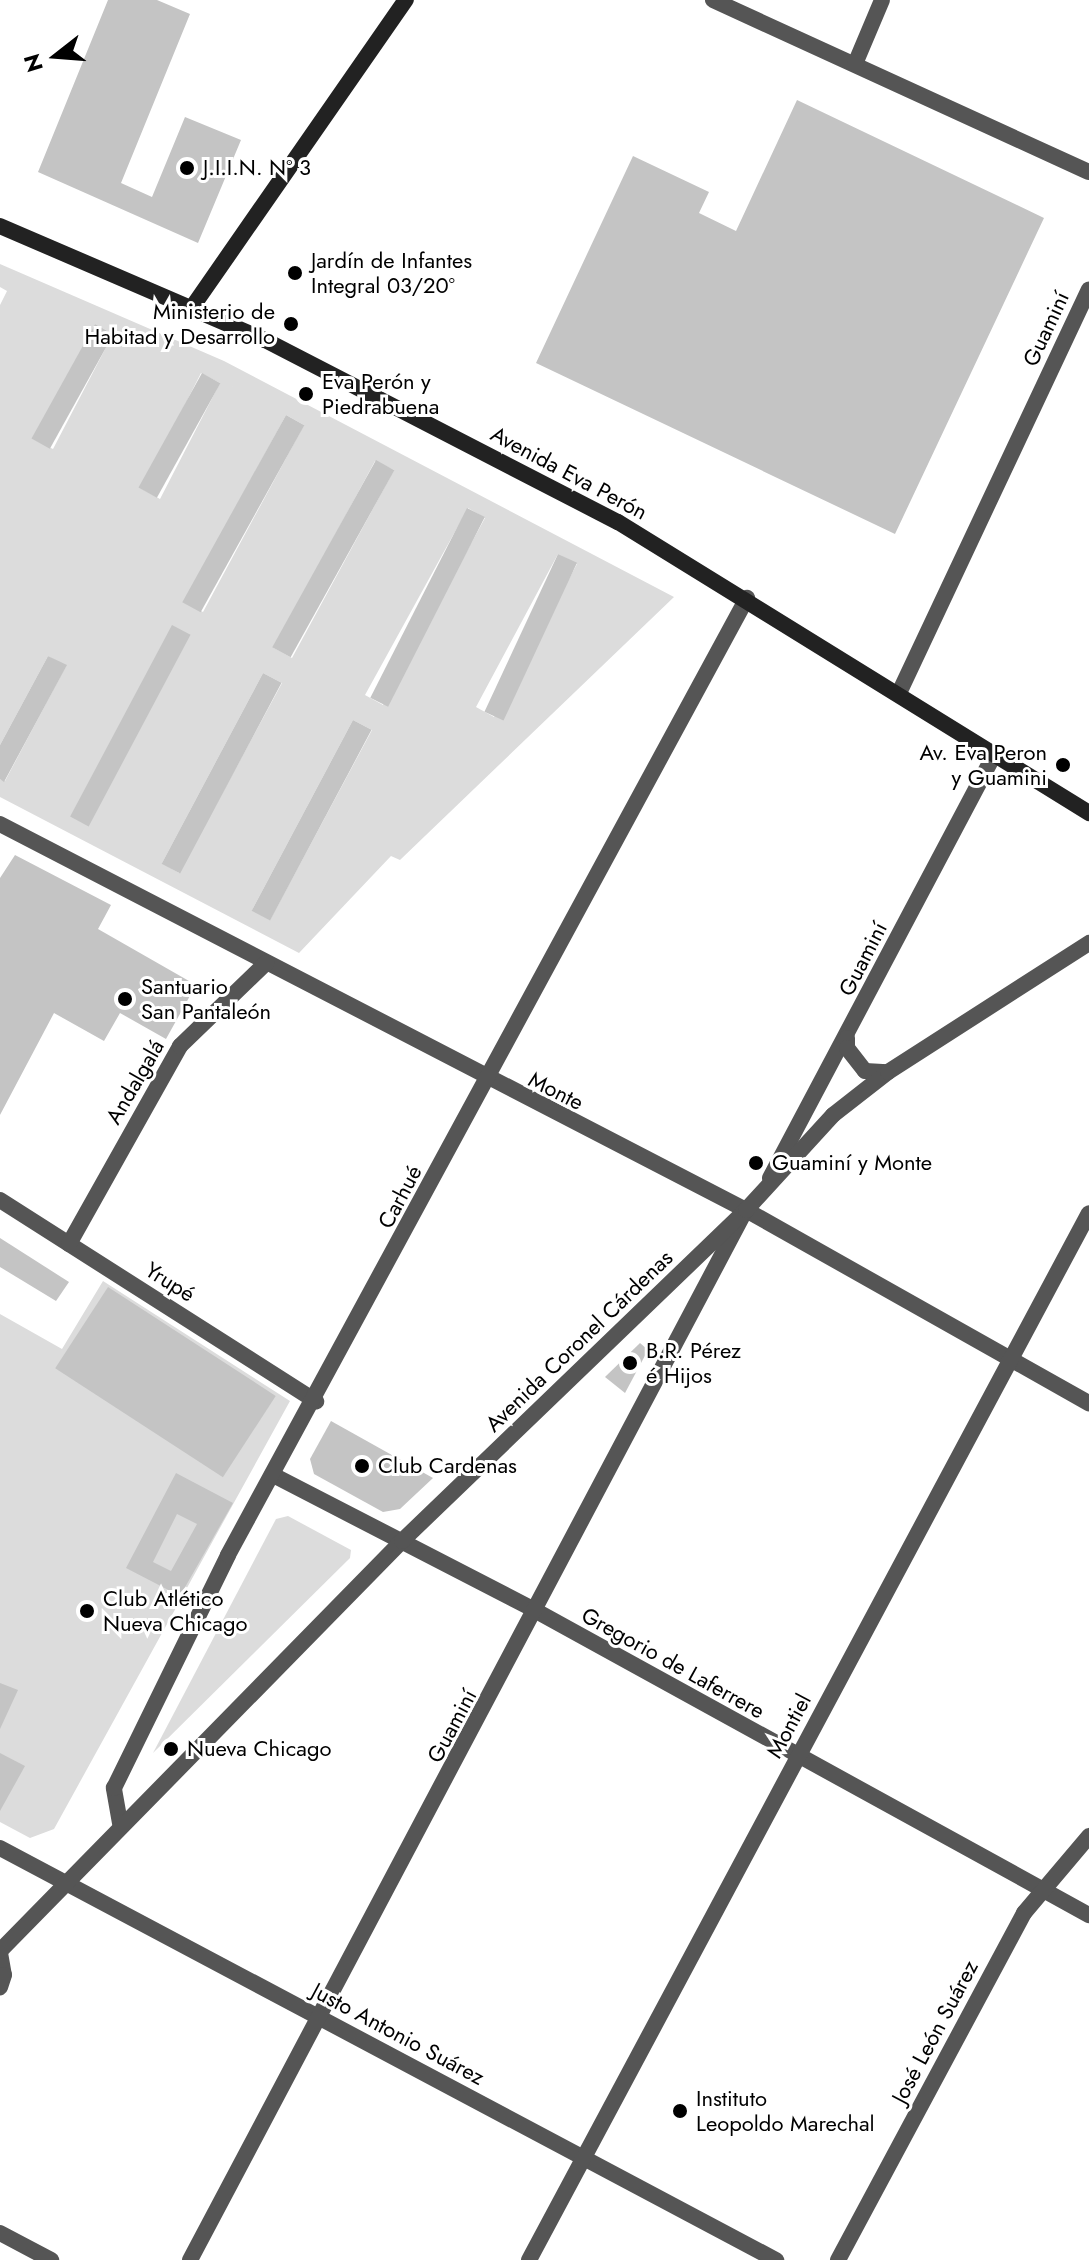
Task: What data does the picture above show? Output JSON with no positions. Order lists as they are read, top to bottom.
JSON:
{
  "streets": {
    "main road": ["Avenida Eva Perón"],
    "street": [
      "Guaminí",
      "Andalgalá",
      "Monte",
      "Carhué",
      "Yrupé",
      "Avenida Coronel Cárdenas",
      "Gregorio de Laferrere",
      "Montiel",
      "José León Suárez",
      "Justo Antonio Suárez"
    ]
  },
  "crossings": [
    ["Guaminí", "Avenida Eva Perón"],
    ["Guaminí", "Monte"],
    ["Guaminí", "Avenida Coronel Cárdenas"],
    ["Guaminí", "Gregorio de Laferrere"],
    ["Guaminí", "Justo Antonio Suárez"],
    ["Avenida Eva Perón", "Carhué"],
    ["Andalgalá", "Monte"],
    ["Andalgalá", "Yrupé"],
    ["Monte", "Carhué"],
    ["Monte", "Avenida Coronel Cárdenas"],
    ["Monte", "Montiel"],
    ["Carhué", "Yrupé"],
    ["Carhué", "Avenida Coronel Cárdenas"],
    ["Carhué", "Gregorio de Laferrere"],
    ["Avenida Coronel Cárdenas", "Gregorio de Laferrere"],
    ["Avenida Coronel Cárdenas", "Justo Antonio Suárez"],
    ["Gregorio de Laferrere", "Montiel"],
    ["Gregorio de Laferrere", "José León Suárez"],
    ["Montiel", "Justo Antonio Suárez"]
  ],
  "places": [
    "J.I.I.N. Nº 3",
    "Jardín de Infantes Integral 03/20°",
    "Ministerio de Habitad y Desarrollo",
    "Eva Perón y Piedrabuena",
    "Av. Eva Peron y Guamini",
    "Santuario San Pantaleón",
    "Guaminí y Monte",
    "B.R. Pérez é Hijos",
    "Club Cardenas",
    "Club Atlético Nueva Chicago",
    "Nueva Chicago",
    "Instituto Leopoldo Marechal"
  ],
  "north": "left"
}
